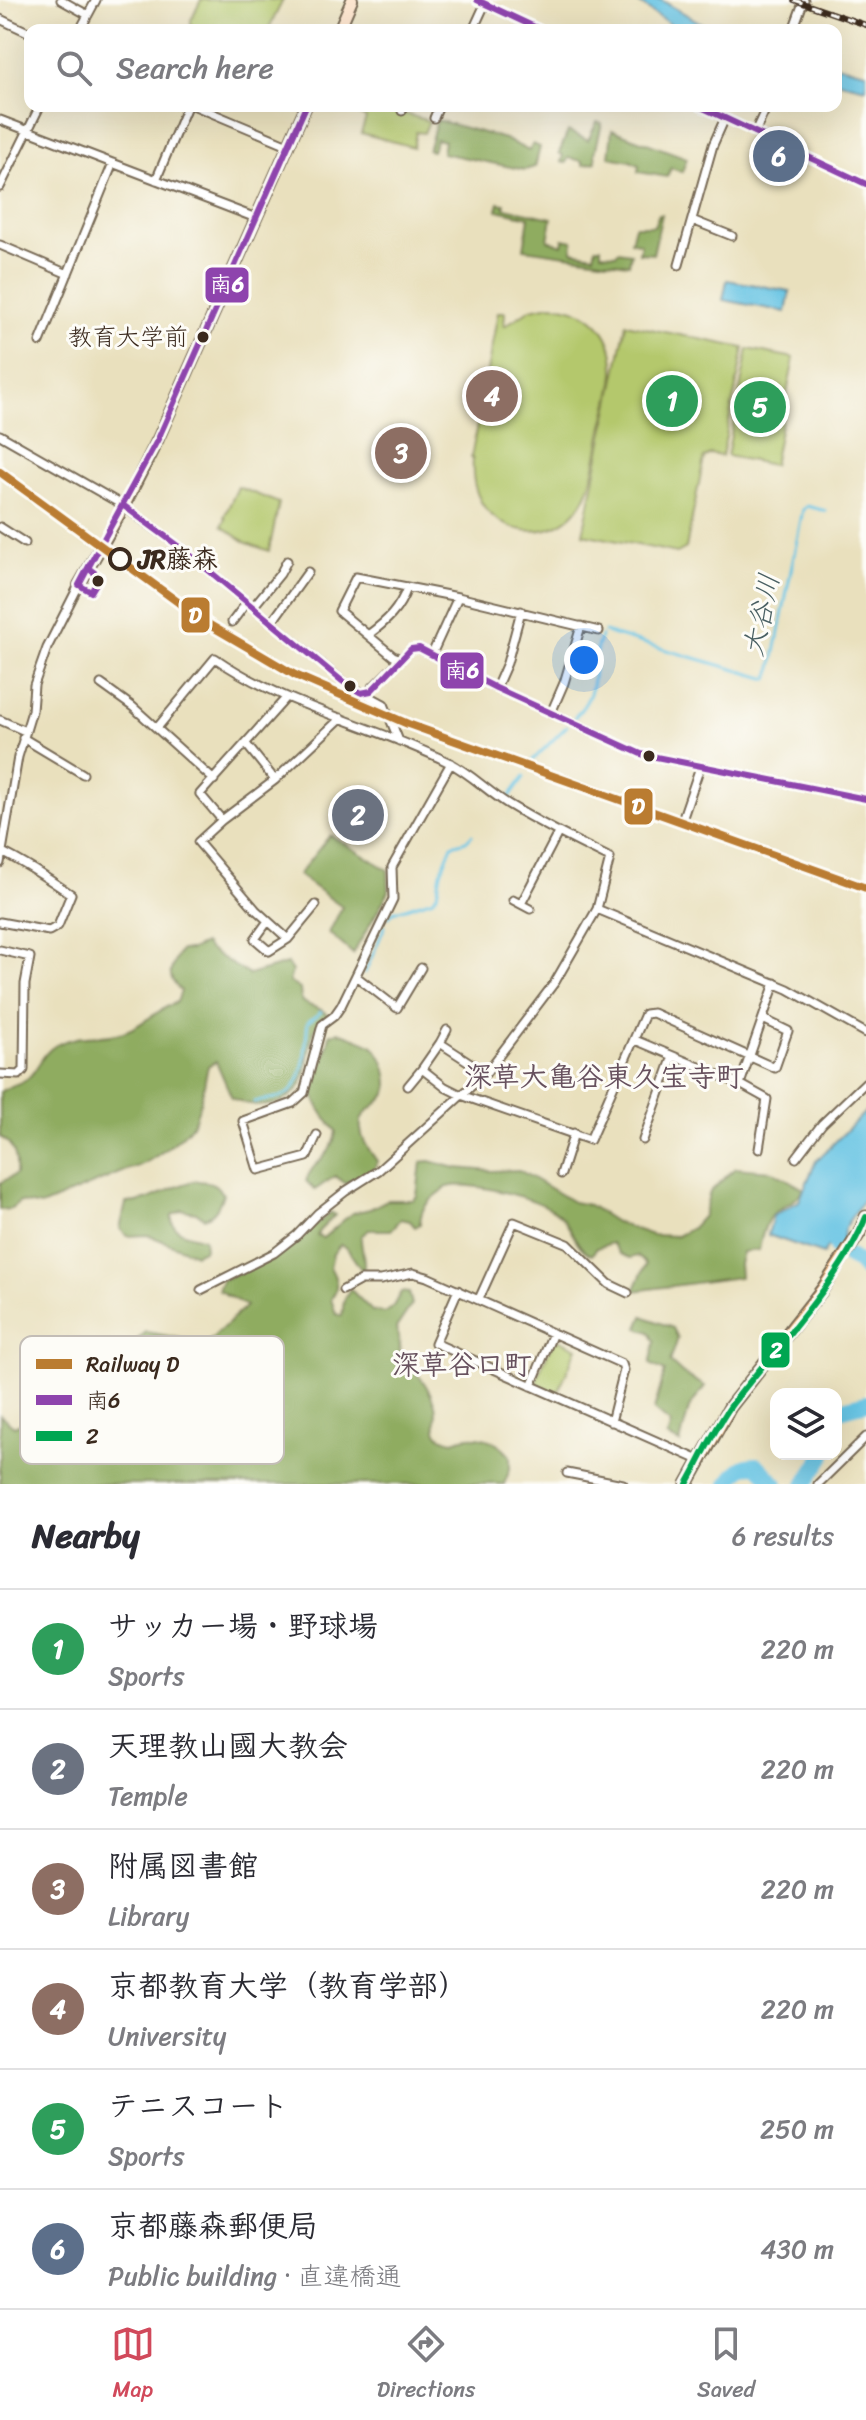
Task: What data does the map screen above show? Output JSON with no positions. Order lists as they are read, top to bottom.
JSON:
{
  "districts": ["深草大亀谷東久宝寺町", "深草谷口町"],
  "water": ["大谷川"],
  "places": ["教育大学前", "JR藤森"],
  "lines": ["transit line 南6", "rail line D", "transit line 2"],
  "legend": ["Railway D", "南6", "2"],
  "page": {
    "search": "Search here",
    "pins": [
      "6",
      "4",
      "1",
      "5",
      "3",
      "2"
    ],
    "heading": ["Nearby", "6 results"],
    "list": [
      {
        "mark": "1",
        "name": "サッカー場・野球場",
        "note": "Sports",
        "value": "220 m"
      },
      {
        "mark": "2",
        "name": "天理教山國大教会",
        "note": "Temple",
        "value": "220 m"
      },
      {
        "mark": "3",
        "name": "附属図書館",
        "note": "Library",
        "value": "220 m"
      },
      {
        "mark": "4",
        "name": "京都教育大学（教育学部）",
        "note": "University",
        "value": "220 m"
      },
      {
        "mark": "5",
        "name": "テニスコート",
        "note": "Sports",
        "value": "250 m"
      },
      {
        "mark": "6",
        "name": "京都藤森郵便局",
        "note": "Public building · 直違橋通",
        "value": "430 m"
      }
    ],
    "nav": ["Map", "Directions", "Saved"]
  }
}
